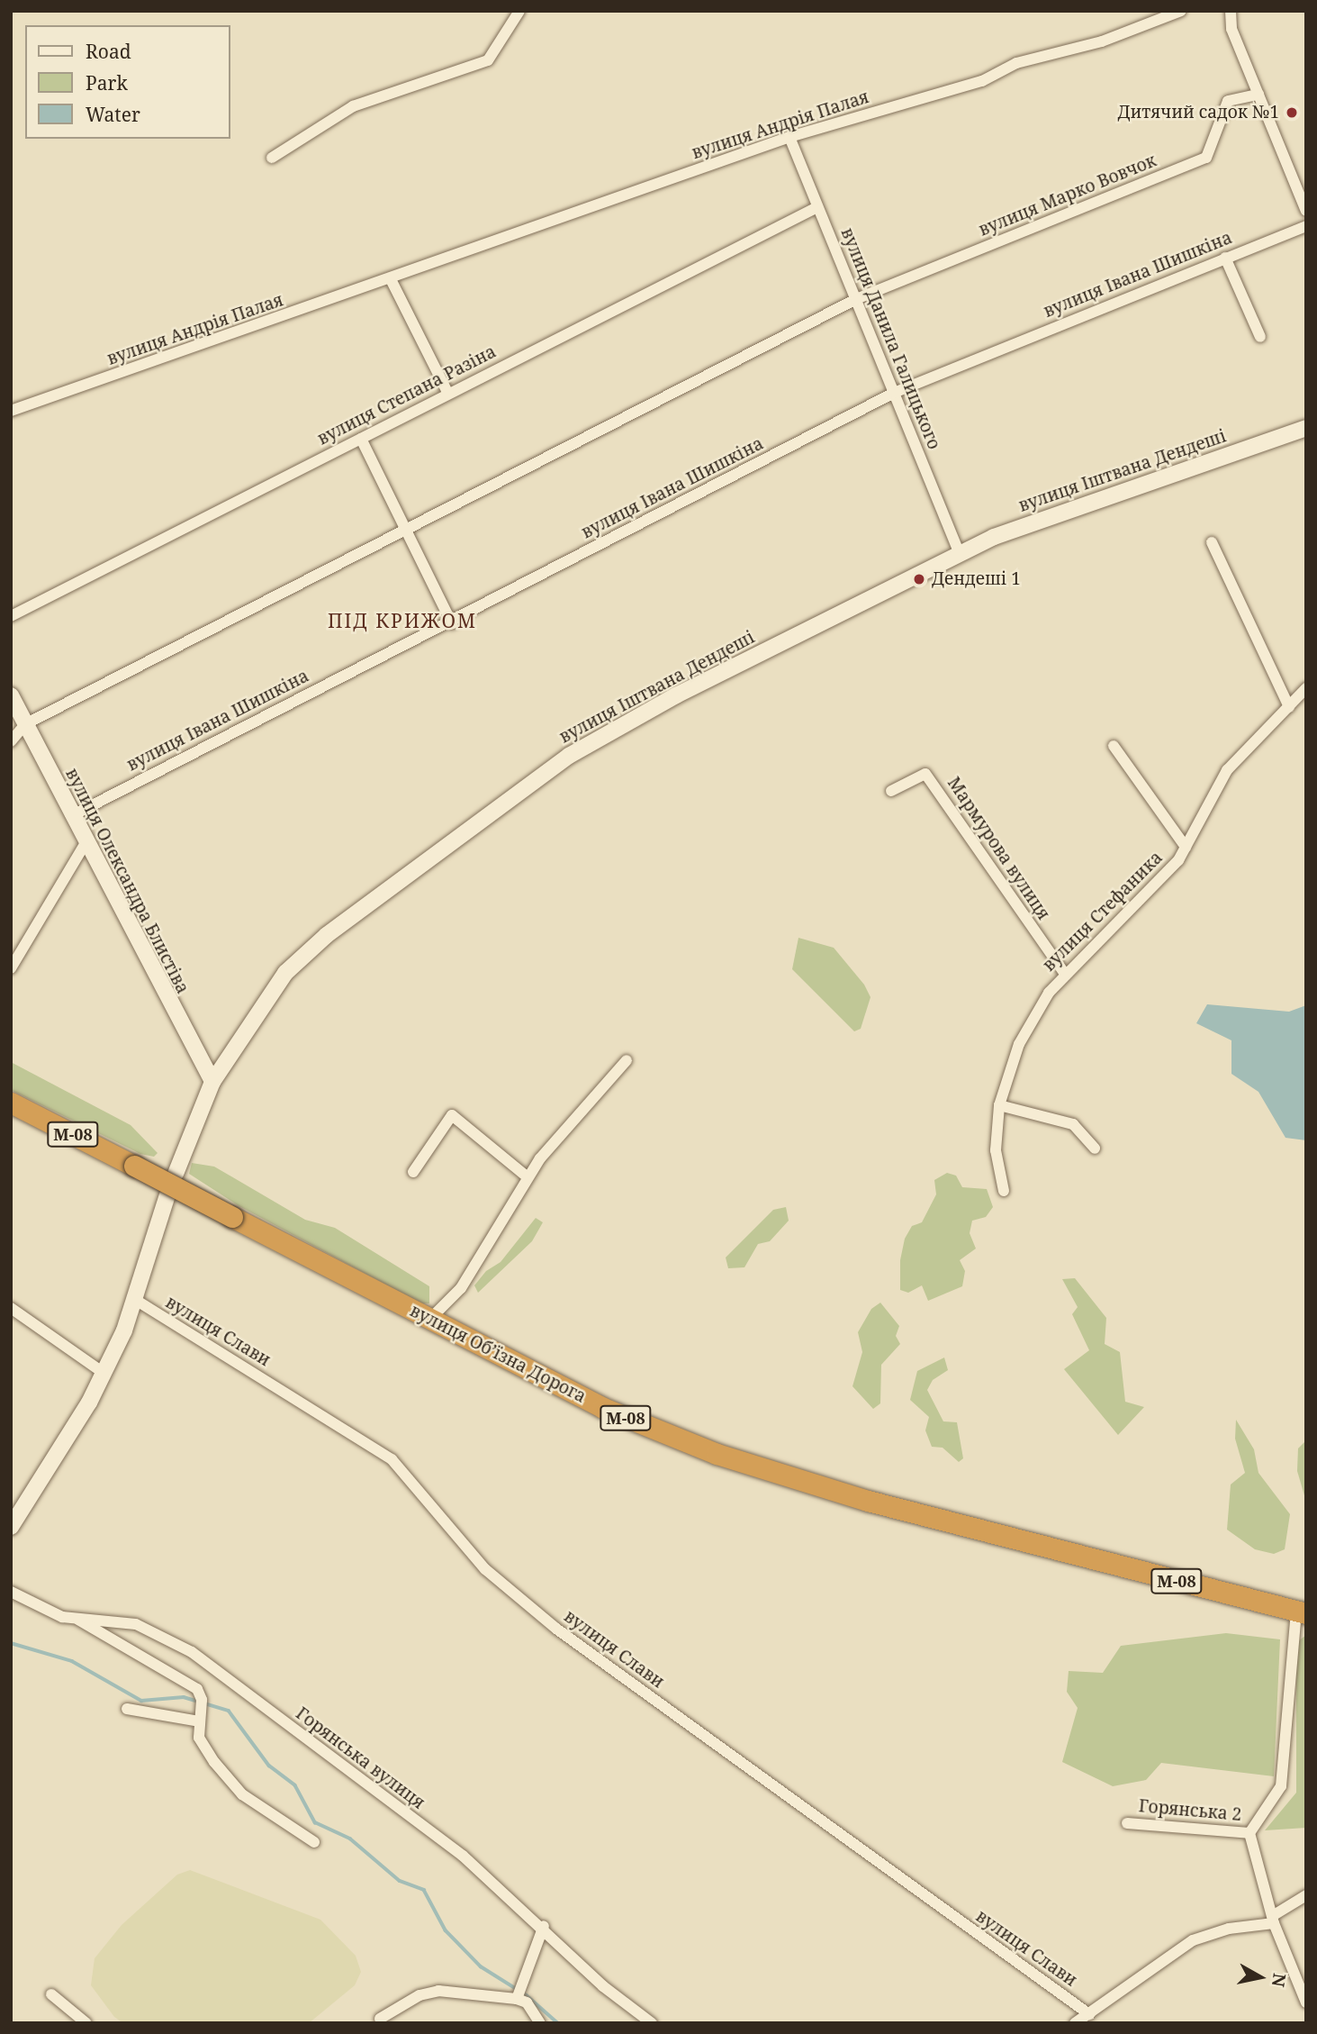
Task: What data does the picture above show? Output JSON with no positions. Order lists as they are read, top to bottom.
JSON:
{
  "streets": {
    "highway": ["М-08", "вулиця Обʼїзна Дорога"],
    "street": [
      "вулиця Андрія Палая",
      "вулиця Марко Вовчок",
      "вулиця Івана Шишкіна",
      "вулиця Данила Галицького",
      "вулиця Степана Разіна",
      "вулиця Іштвана Дендеші",
      "Мармурова вулиця",
      "вулиця Олександра Блистіва",
      "вулиця Стефаника",
      "вулиця Слави",
      "Горянська вулиця",
      "Горянська 2"
    ]
  },
  "crossings": [
    ["вулиця Андрія Палая", "вулиця Данила Галицького"],
    ["вулиця Марко Вовчок", "вулиця Данила Галицького"],
    ["вулиця Івана Шишкіна", "вулиця Данила Галицького"],
    ["вулиця Івана Шишкіна", "вулиця Олександра Блистіва"],
    ["вулиця Данила Галицького", "вулиця Степана Разіна"],
    ["вулиця Данила Галицького", "вулиця Іштвана Дендеші"],
    ["вулиця Іштвана Дендеші", "вулиця Олександра Блистіва"],
    ["Мармурова вулиця", "вулиця Стефаника"]
  ],
  "districts": ["ПІД КРИЖОМ"],
  "places": ["Дитячий садок №1", "Дендеші 1"],
  "legend": ["Road", "Park", "Water"],
  "north": "right"
}
